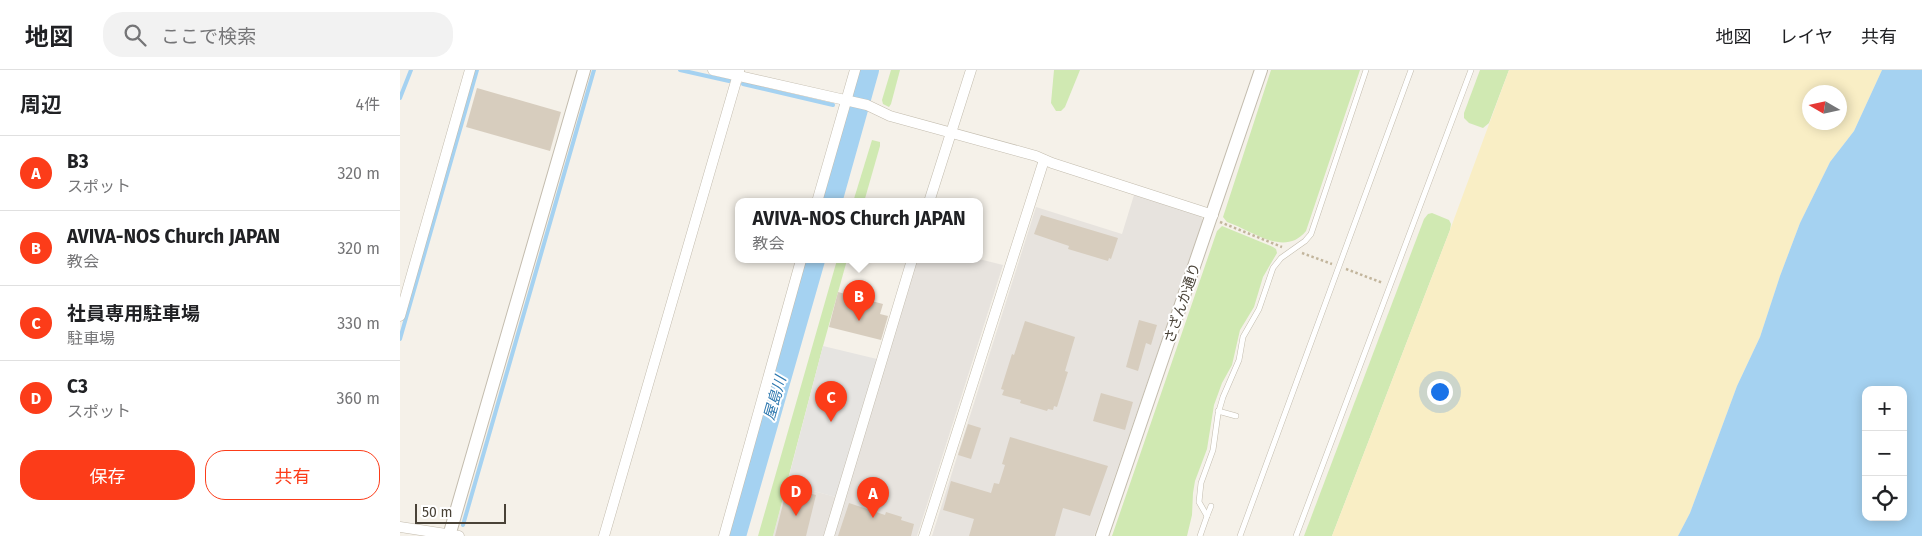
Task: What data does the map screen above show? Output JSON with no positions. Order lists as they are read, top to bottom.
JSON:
{
  "streets": {
    "street": ["さざんか通り"]
  },
  "water": ["屋島川"],
  "scale_bar": "50 m",
  "north": "left",
  "page": {
    "header": "地図",
    "search": "ここで検索",
    "nav": ["地図", "レイヤ", "共有"],
    "heading": ["周辺", "4件"],
    "list": [
      {
        "mark": "A",
        "name": "B3",
        "note": "スポット",
        "value": "320 m"
      },
      {
        "mark": "B",
        "name": "AVIVA-NOS Church JAPAN",
        "note": "教会",
        "value": "320 m"
      },
      {
        "mark": "C",
        "name": "社員専用駐車場",
        "note": "駐車場",
        "value": "330 m"
      },
      {
        "mark": "D",
        "name": "C3",
        "note": "スポット",
        "value": "360 m"
      }
    ],
    "popup": ["AVIVA-NOS Church JAPAN", "教会"],
    "pins": [
      "B",
      "C",
      "D",
      "A"
    ],
    "map_buttons": ["+", "−"],
    "buttons": ["保存", "共有"],
    "scale": "50 m"
  }
}
